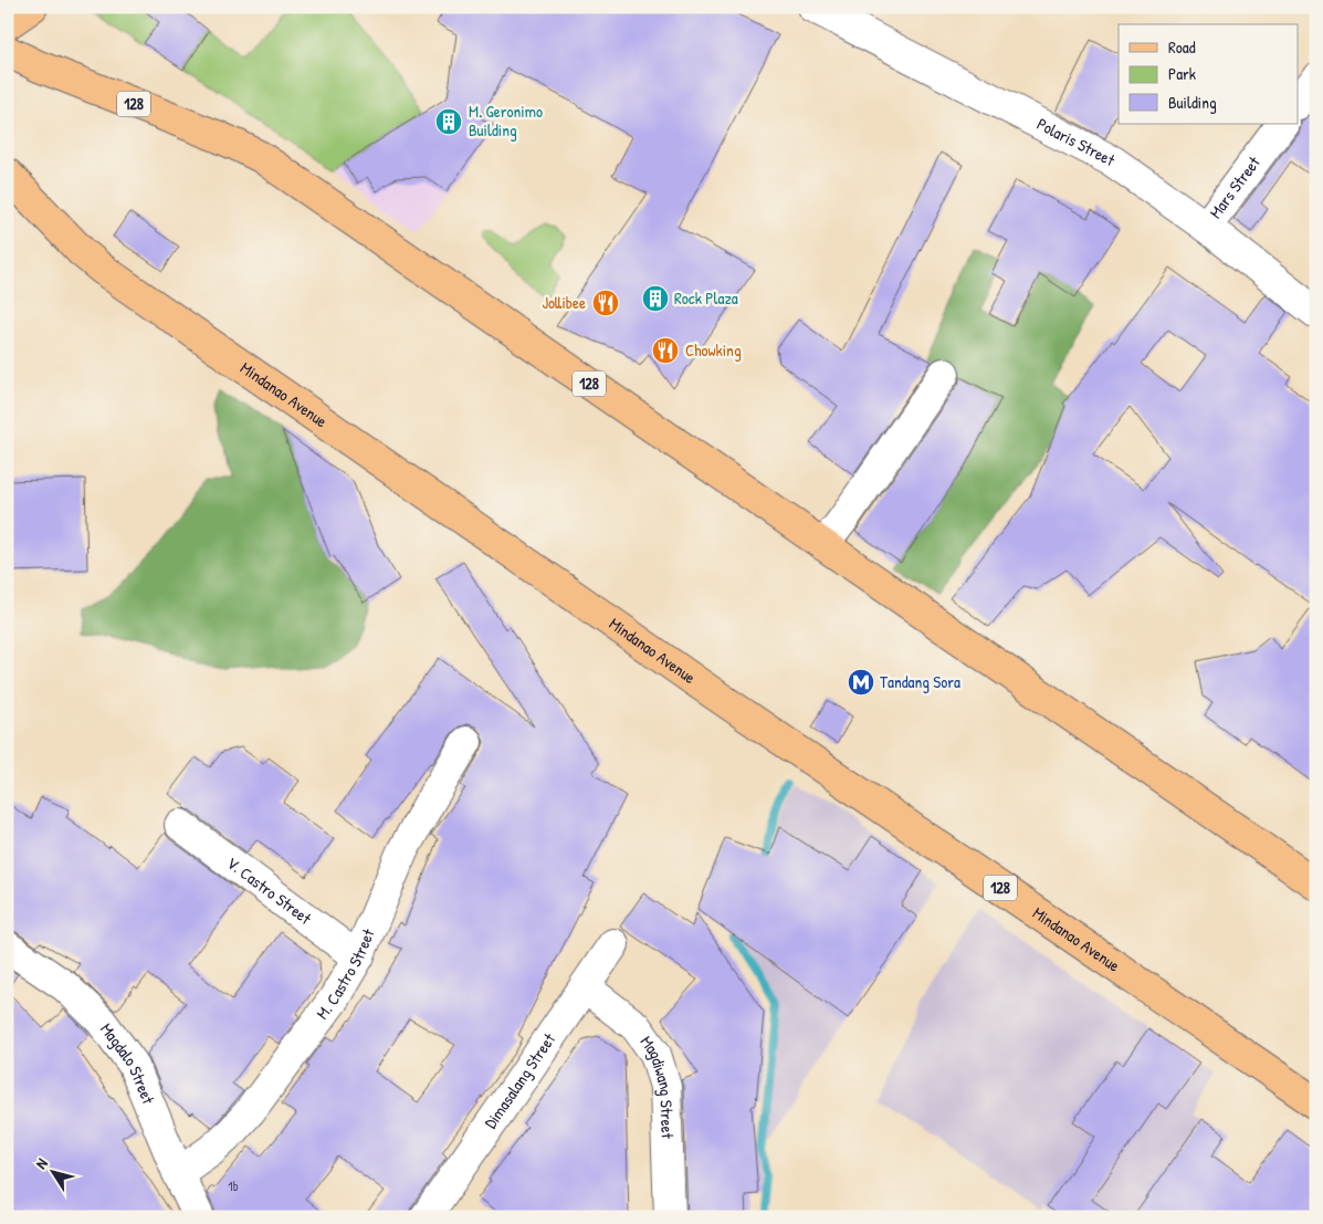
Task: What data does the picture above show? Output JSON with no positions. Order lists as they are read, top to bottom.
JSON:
{
  "streets": {
    "main road": ["128", "Mindanao Avenue"],
    "street": [
      "Polaris Street",
      "Mars Street",
      "V. Castro Street",
      "M. Castro Street",
      "Magdalo Street",
      "Dimasalang Street",
      "Magdiwang Street"
    ]
  },
  "crossings": [
    ["Polaris Street", "Mars Street"],
    ["V. Castro Street", "M. Castro Street"],
    ["M. Castro Street", "Magdalo Street"],
    ["Dimasalang Street", "Magdiwang Street"]
  ],
  "places": {
    "building": ["M. Geronimo Building", "Rock Plaza"],
    "restaurant": ["Jollibee", "Chowking"],
    "metro station": ["Tandang Sora"]
  },
  "house_numbers": ["1b"],
  "legend": ["Road", "Park", "Building"],
  "north": "top left"
}
